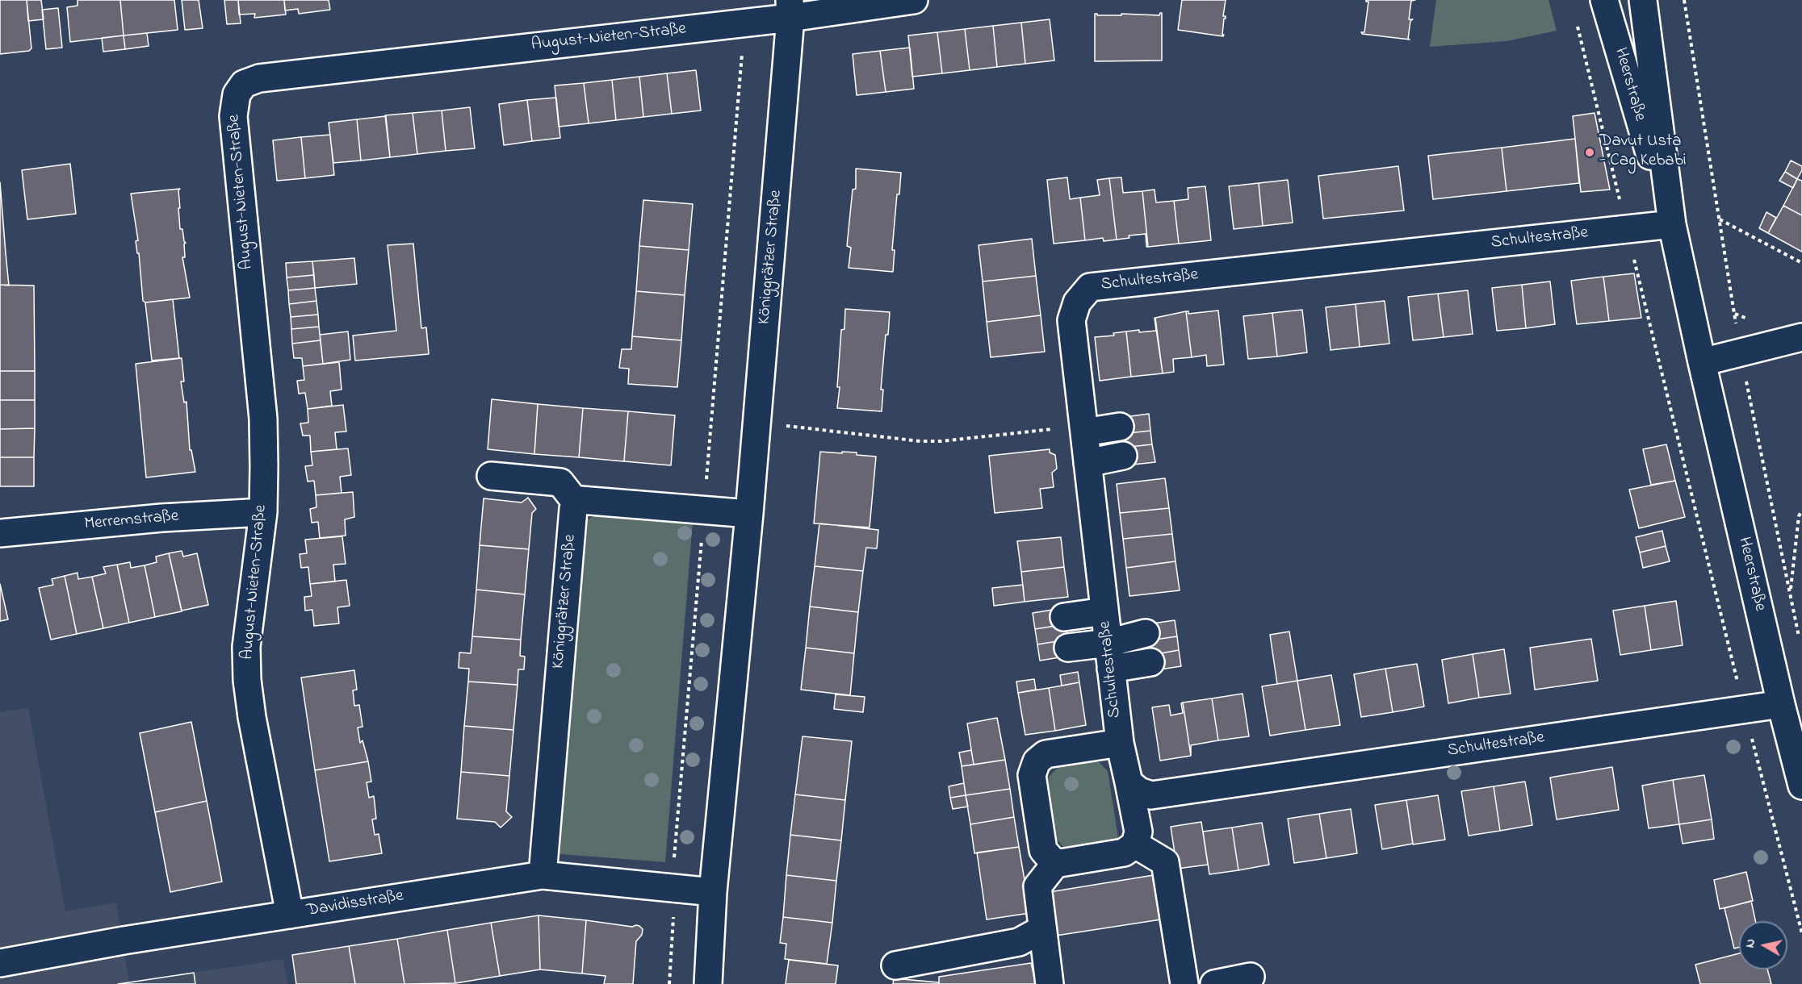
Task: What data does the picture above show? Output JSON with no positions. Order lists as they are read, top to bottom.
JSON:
{
  "streets": {
    "street": [
      "August-Nieten-Straße",
      "Heerstraße",
      "Schultestraße",
      "Königgrätzer Straße",
      "Merremstraße",
      "Davidisstraße"
    ]
  },
  "crossings": [
    ["August-Nieten-Straße", "Königgrätzer Straße"],
    ["August-Nieten-Straße", "Merremstraße"],
    ["August-Nieten-Straße", "Davidisstraße"],
    ["Heerstraße", "Schultestraße"],
    ["Königgrätzer Straße", "Davidisstraße"]
  ],
  "places": ["Davut Usta - Cag Kebabi"],
  "north": "left"
}
